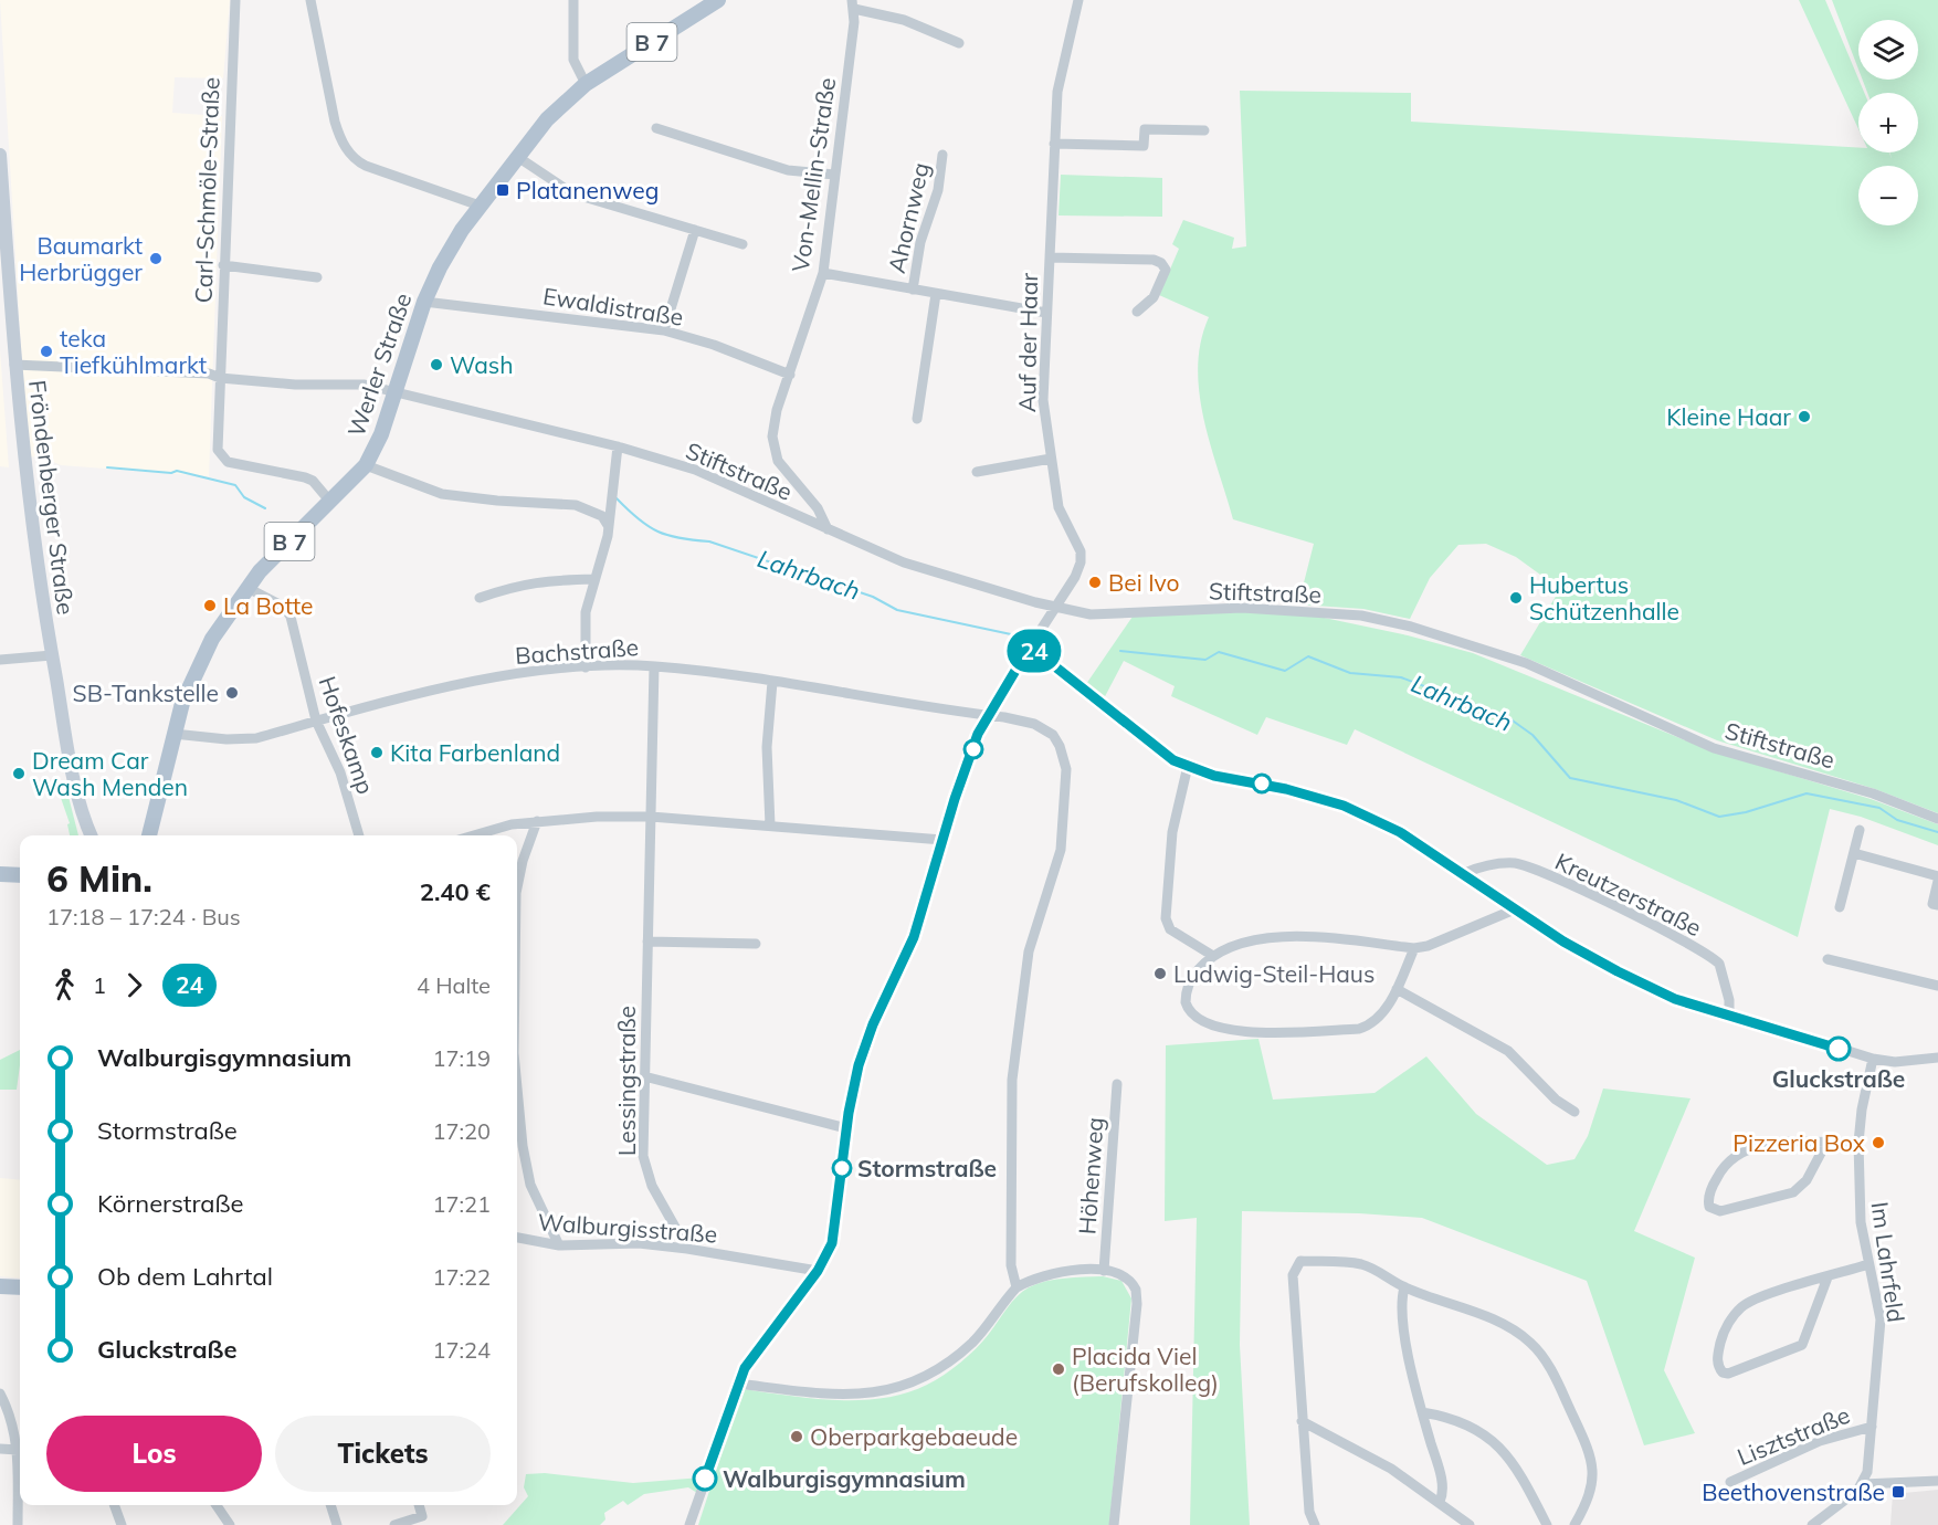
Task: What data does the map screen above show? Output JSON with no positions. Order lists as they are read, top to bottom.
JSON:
{
  "streets": {
    "main road": ["B 7", "Werler Straße", "Fröndenberger Straße"],
    "street": [
      "Von-Mellin-Straße",
      "Carl-Schmöle-Straße",
      "Ahornweg",
      "Ewaldistraße",
      "Auf der Haar",
      "Stiftstraße",
      "Bachstraße",
      "Hofeskamp",
      "Kreutzerstraße",
      "Lessingstraße",
      "Höhenweg",
      "Walburgisstraße",
      "Im Lahrfeld",
      "Lisztstraße"
    ]
  },
  "crossings": [
    ["Von-Mellin-Straße", "Ewaldistraße"],
    ["Von-Mellin-Straße", "Stiftstraße"],
    ["Carl-Schmöle-Straße", "Werler Straße"],
    ["Carl-Schmöle-Straße", "Stiftstraße"],
    ["Ewaldistraße", "Werler Straße"],
    ["Auf der Haar", "Stiftstraße"],
    ["Werler Straße", "Stiftstraße"],
    ["Werler Straße", "Bachstraße"],
    ["Werler Straße", "Hofeskamp"],
    ["Stiftstraße", "Fröndenberger Straße"],
    ["Bachstraße", "Hofeskamp"],
    ["Bachstraße", "Lessingstraße"],
    ["Lessingstraße", "Walburgisstraße"],
    ["Im Lahrfeld", "Lisztstraße"]
  ],
  "water": ["Lahrbach"],
  "places": {
    "transit": ["Platanenweg", "Beethovenstraße"],
    "other": [
      "Baumarkt Herbrügger",
      "teka Tiefkühlmarkt",
      "Wash",
      "Kleine Haar",
      "Bei Ivo",
      "Hubertus Schützenhalle",
      "La Botte",
      "SB-Tankstelle",
      "Kita Farbenland",
      "Dream Car Wash Menden",
      "Ludwig-Steil-Haus",
      "Gluckstraße",
      "Pizzeria Box",
      "Stormstraße",
      "Placida Viel (Berufskolleg)",
      "Oberparkgebaeude",
      "Walburgisgymnasium"
    ]
  },
  "lines": ["bus line 24"],
  "page": {
    "on_map": "24",
    "map_buttons": ["+", "−"],
    "heading": ["6 Min.", "17:18 – 17:24 · Bus", "2.40 €"],
    "legs": ["1", "24", "4 Halte"],
    "list": [
      {
        "name": "Walburgisgymnasium",
        "value": "17:19"
      },
      {
        "name": "Stormstraße",
        "value": "17:20"
      },
      {
        "name": "Körnerstraße",
        "value": "17:21"
      },
      {
        "name": "Ob dem Lahrtal",
        "value": "17:22"
      },
      {
        "name": "Gluckstraße",
        "value": "17:24"
      }
    ],
    "buttons": ["Los", "Tickets"]
  }
}
